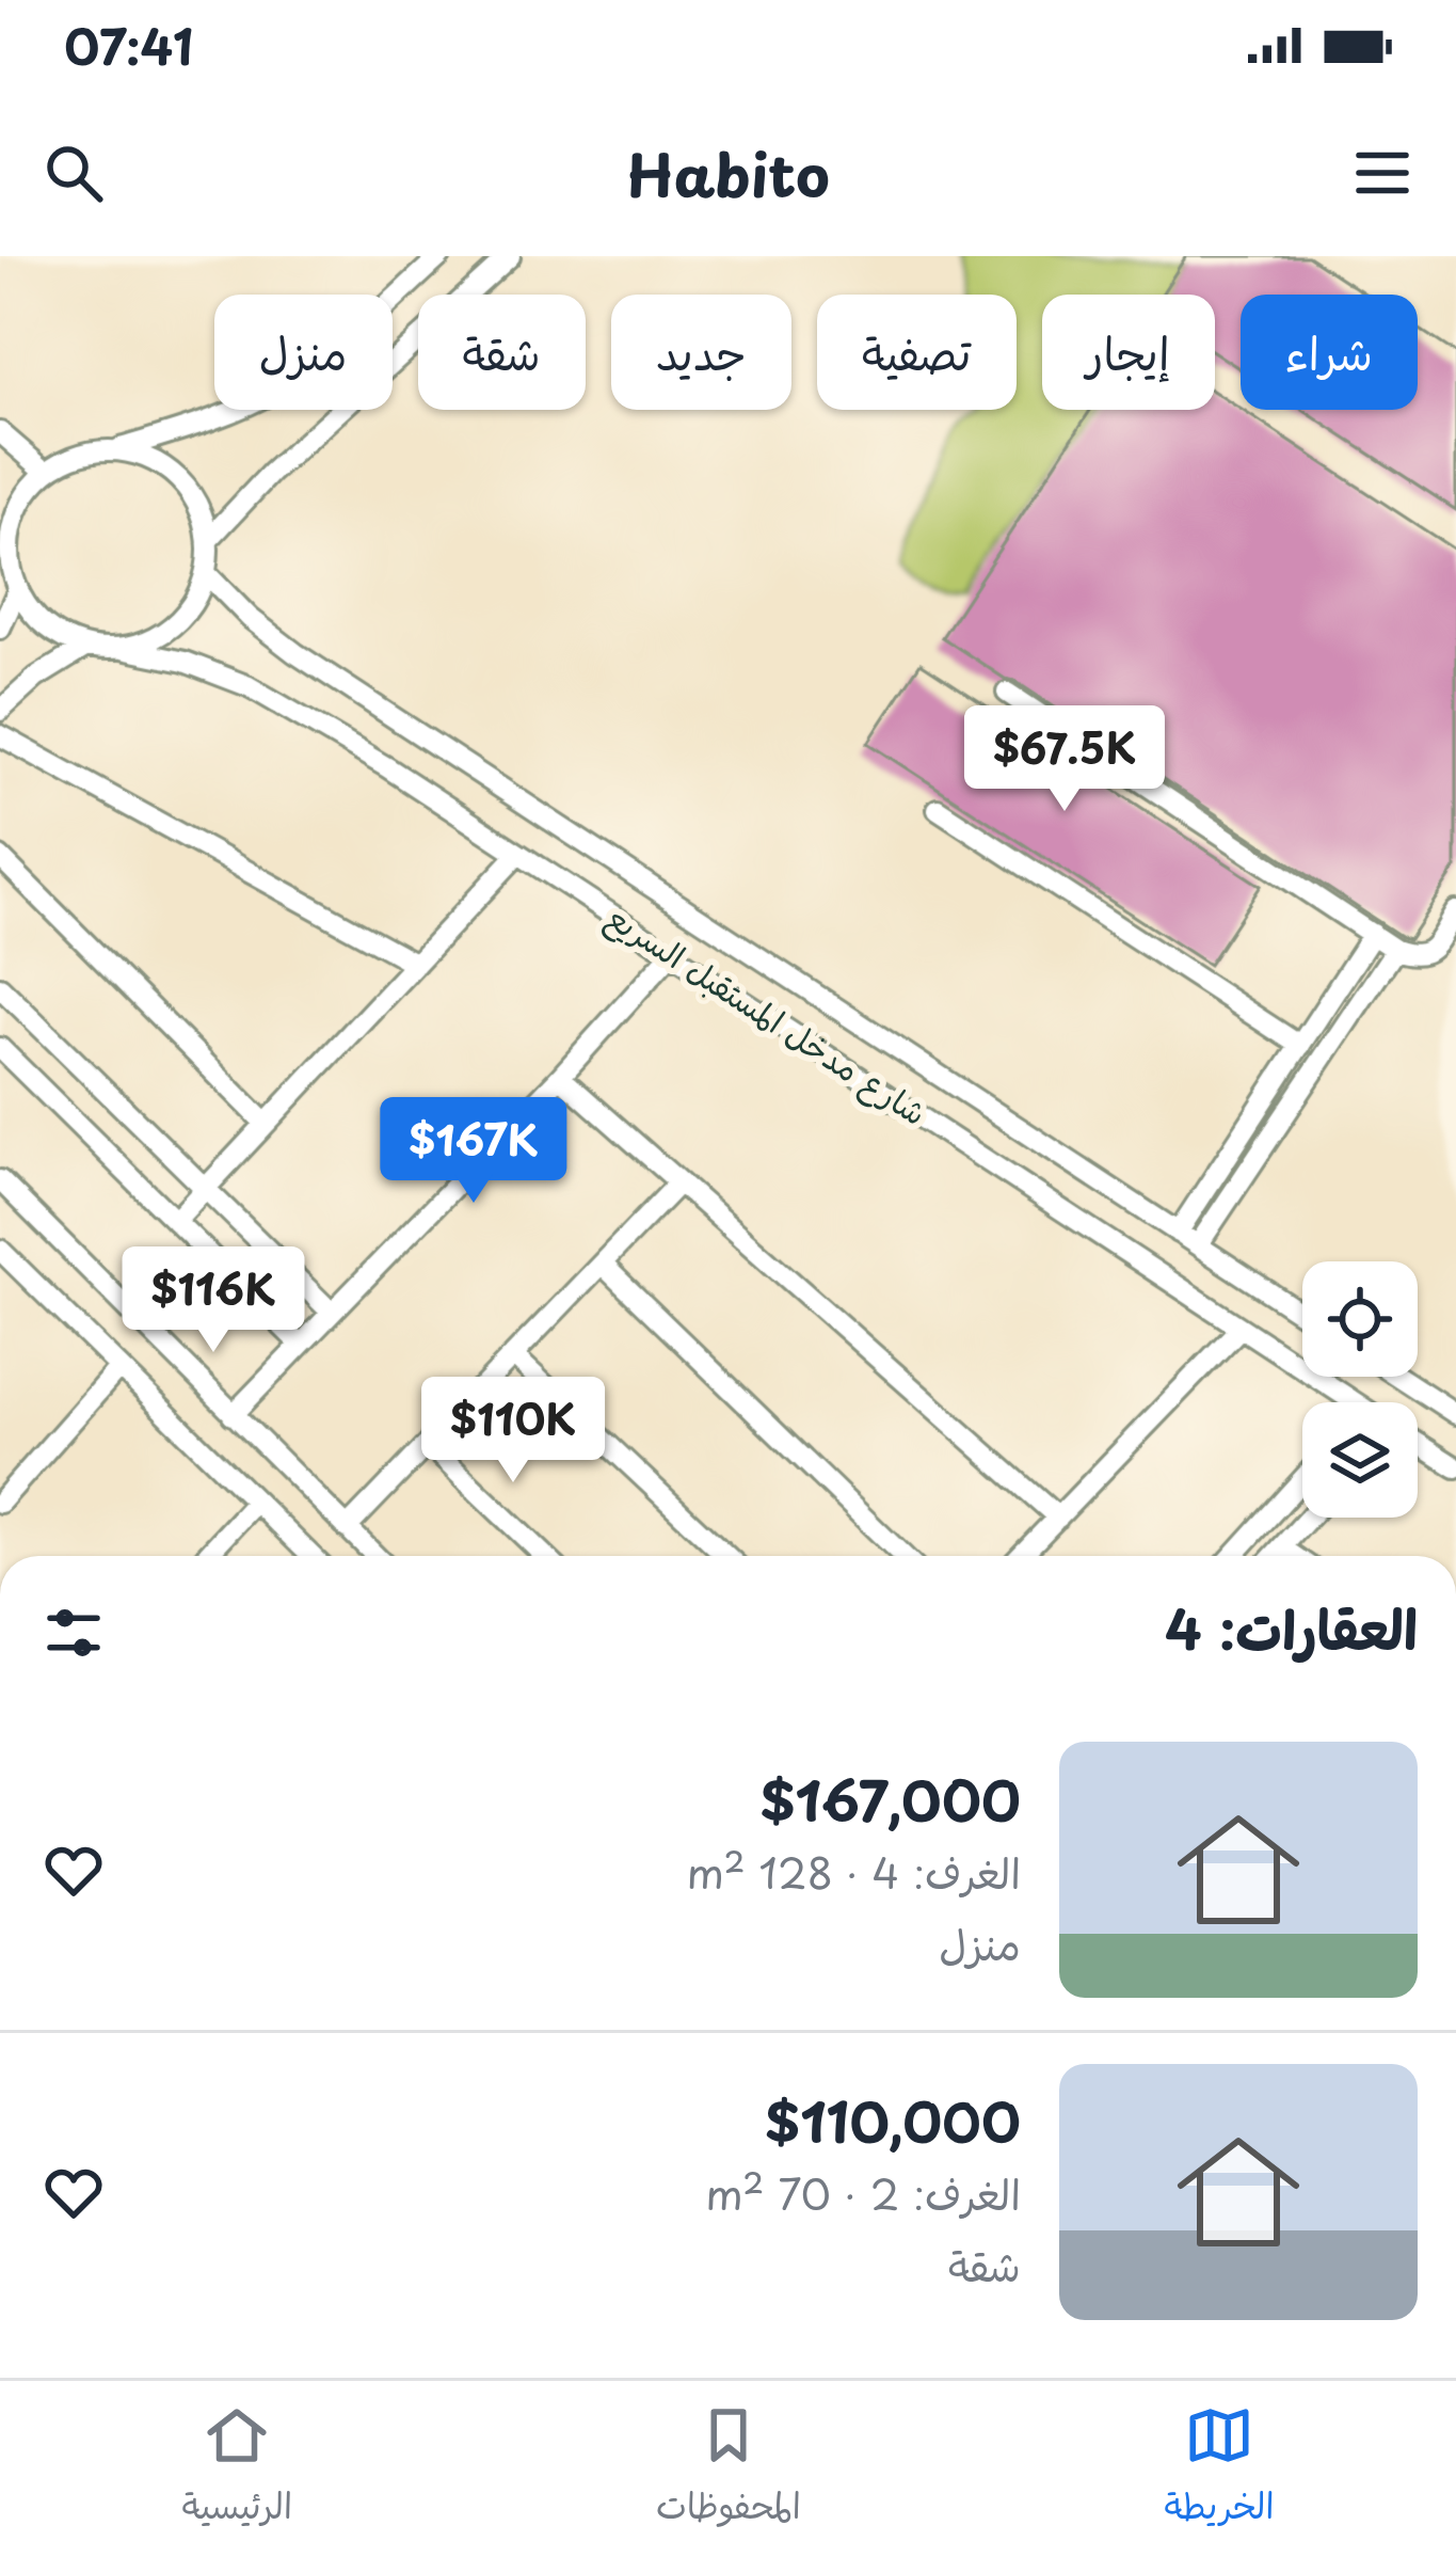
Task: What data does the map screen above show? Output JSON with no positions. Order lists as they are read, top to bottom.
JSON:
{
  "streets": {
    "street": ["شارع مدخل المستقبل السريع"]
  },
  "page": {
    "status": "07:41",
    "header": "Habito",
    "chip": [
      "شراء",
      "إيجار",
      "تصفية",
      "جديد",
      "شقة",
      "منزل"
    ],
    "price": [
      "$67.5K",
      "$167K",
      "$116K",
      "$110K"
    ],
    "heading": "العقارات: 4",
    "list": [
      {
        "name": "$167,000",
        "note": "الغرف: 4 · 128 m² · منزل"
      },
      {
        "name": "$110,000",
        "note": "الغرف: 2 · 70 m² · شقة"
      }
    ],
    "tabs": ["الخريطة", "المحفوظات", "الرئيسية"]
  }
}
